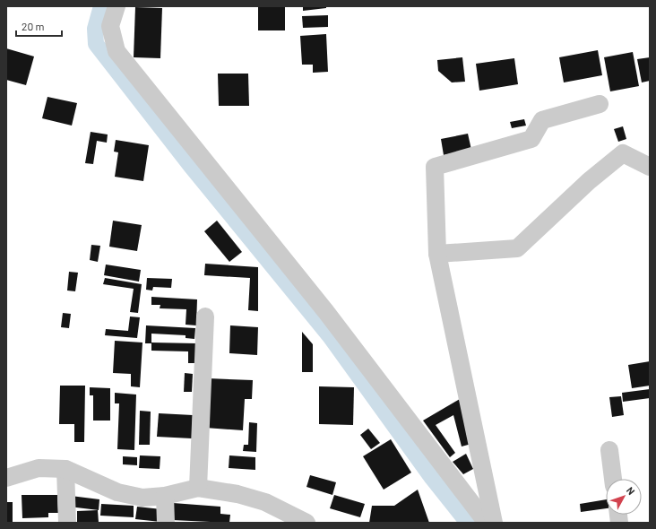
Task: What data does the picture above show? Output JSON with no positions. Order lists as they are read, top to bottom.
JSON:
{
  "scale_bar": "20 m",
  "north": "top right"
}
